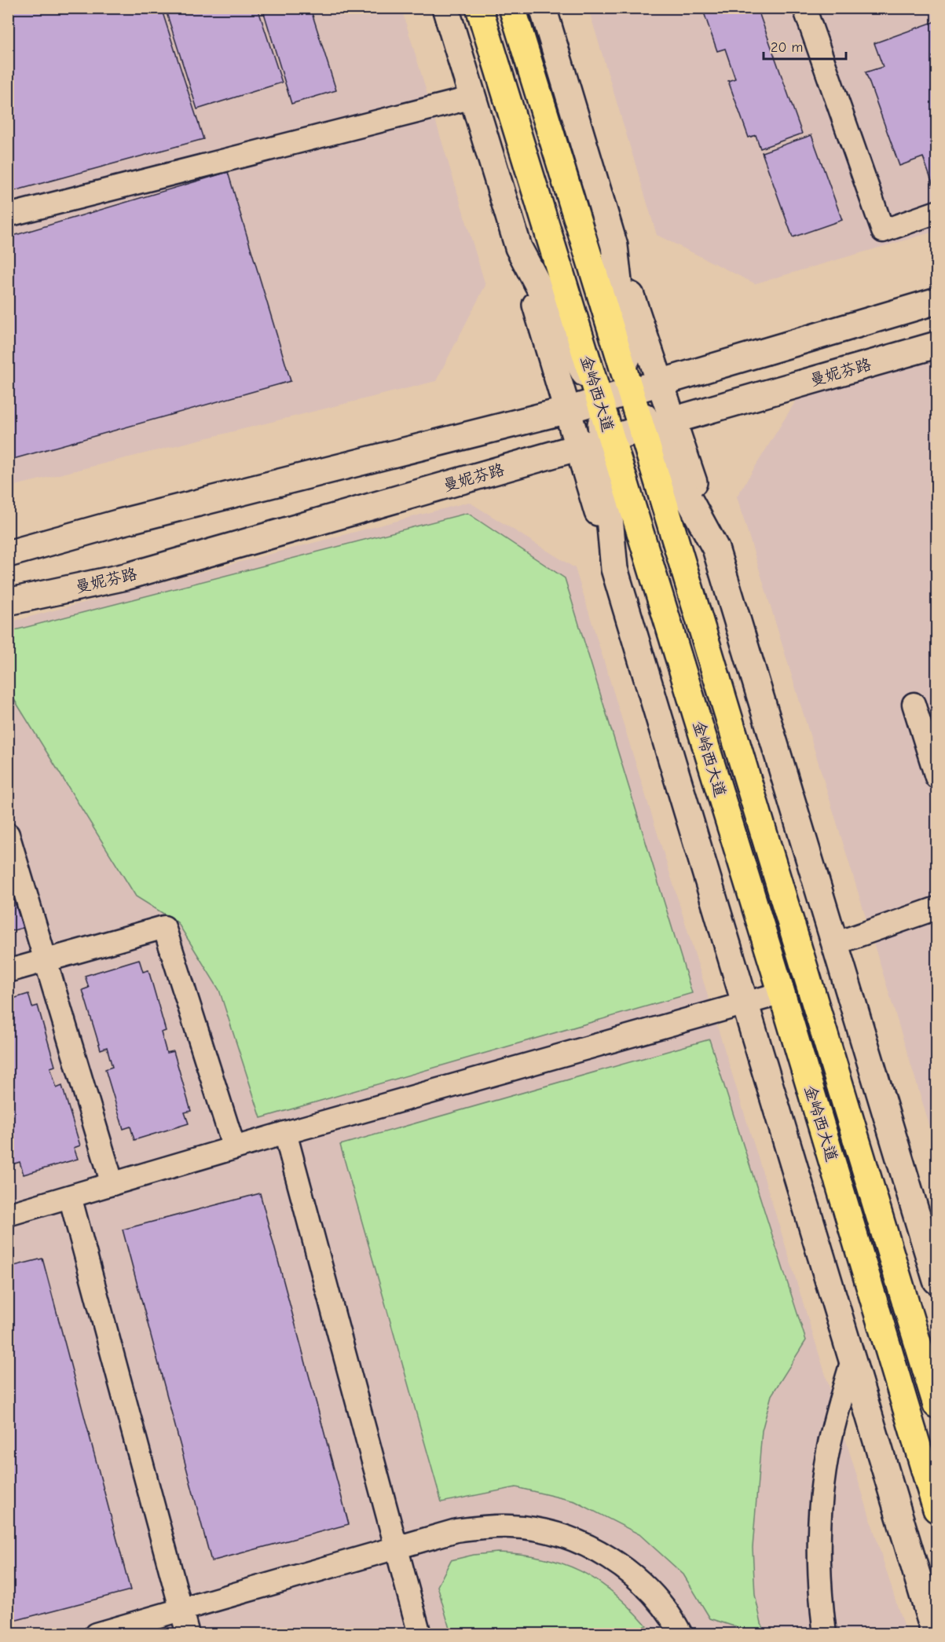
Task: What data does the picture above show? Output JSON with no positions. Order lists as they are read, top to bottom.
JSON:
{
  "streets": {
    "main road": ["金岭西大道"],
    "street": ["曼妮芬路"]
  },
  "crossings": [
    ["曼妮芬路", "金岭西大道"]
  ],
  "scale_bar": "20 m"
}
